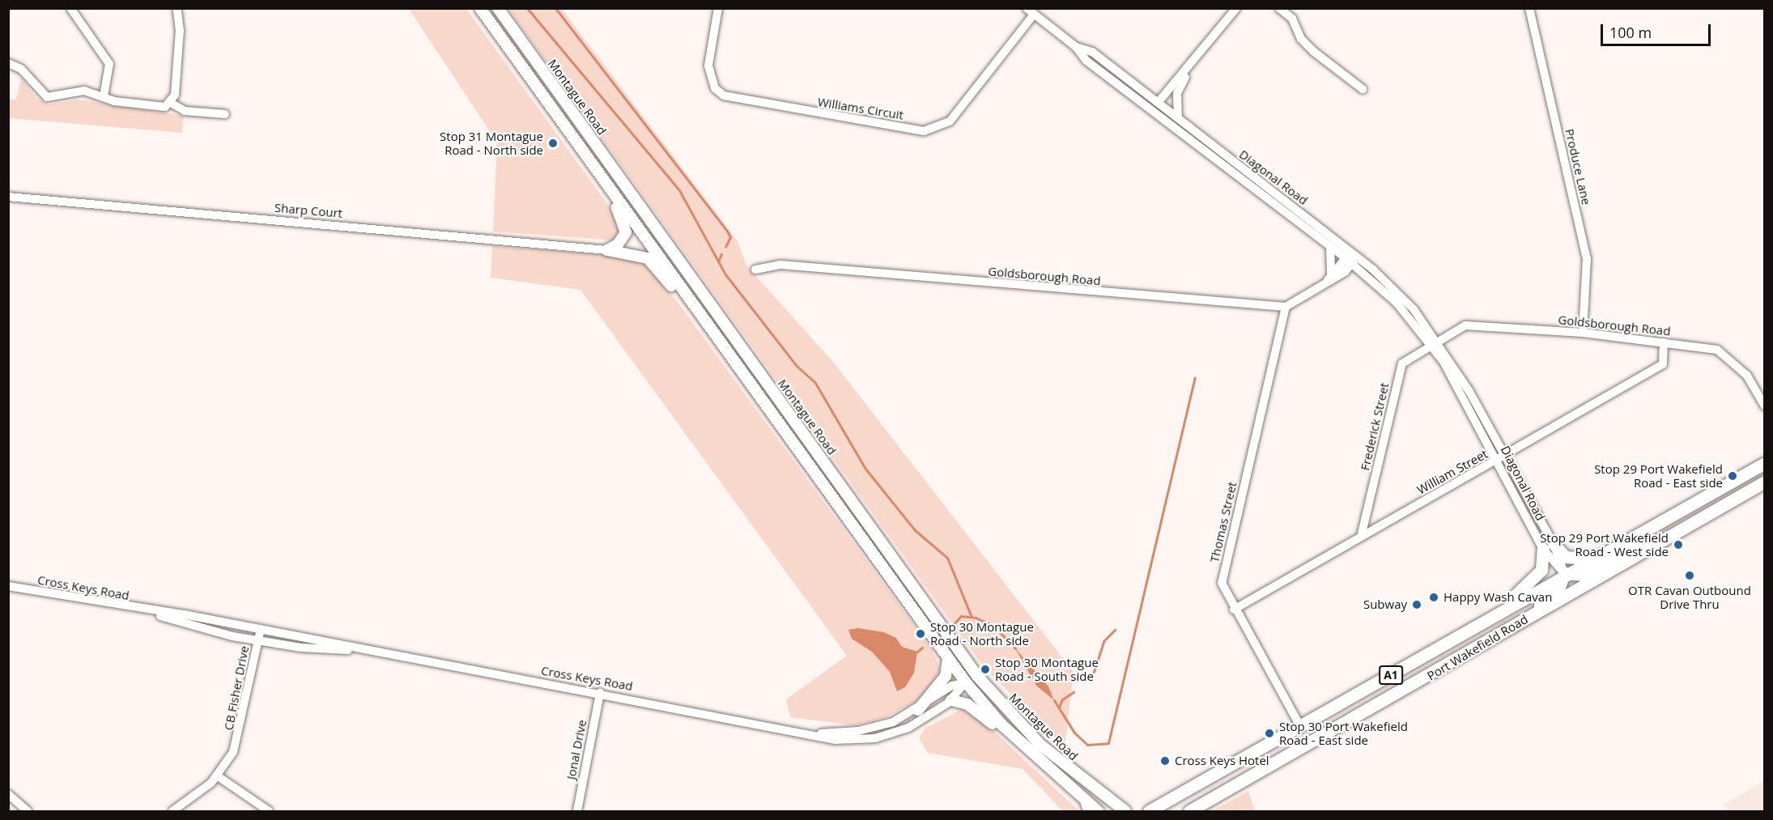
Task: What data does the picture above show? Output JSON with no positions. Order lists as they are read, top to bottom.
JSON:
{
  "streets": {
    "highway": ["Port Wakefield Road", "A1"],
    "main road": ["Montague Road"],
    "street": [
      "Williams Circuit",
      "Produce Lane",
      "Diagonal Road",
      "Sharp Court",
      "Goldsborough Road",
      "Frederick Street",
      "William Street",
      "Thomas Street",
      "Cross Keys Road",
      "CB Fisher Drive",
      "Jonal Drive"
    ]
  },
  "crossings": [
    ["Williams Circuit", "Diagonal Road"],
    ["Produce Lane", "Goldsborough Road"],
    ["Diagonal Road", "Goldsborough Road"],
    ["Diagonal Road", "Frederick Street"],
    ["Diagonal Road", "William Street"],
    ["Diagonal Road", "Port Wakefield Road"],
    ["Goldsborough Road", "Frederick Street"],
    ["Goldsborough Road", "William Street"],
    ["Goldsborough Road", "Thomas Street"],
    ["Frederick Street", "William Street"],
    ["William Street", "Thomas Street"],
    ["Thomas Street", "Port Wakefield Road"],
    ["Cross Keys Road", "CB Fisher Drive"],
    ["Cross Keys Road", "Jonal Drive"]
  ],
  "places": [
    "Stop 31 Montague Road - North side",
    "Stop 29 Port Wakefield Road - East side",
    "Stop 29 Port Wakefield Road - West side",
    "OTR Cavan Outbound Drive Thru",
    "Happy Wash Cavan",
    "Subway",
    "Stop 30 Montague Road - North side",
    "Stop 30 Montague Road - South side",
    "Stop 30 Port Wakefield Road - East side",
    "Cross Keys Hotel"
  ],
  "scale_bar": "100 m"
}
